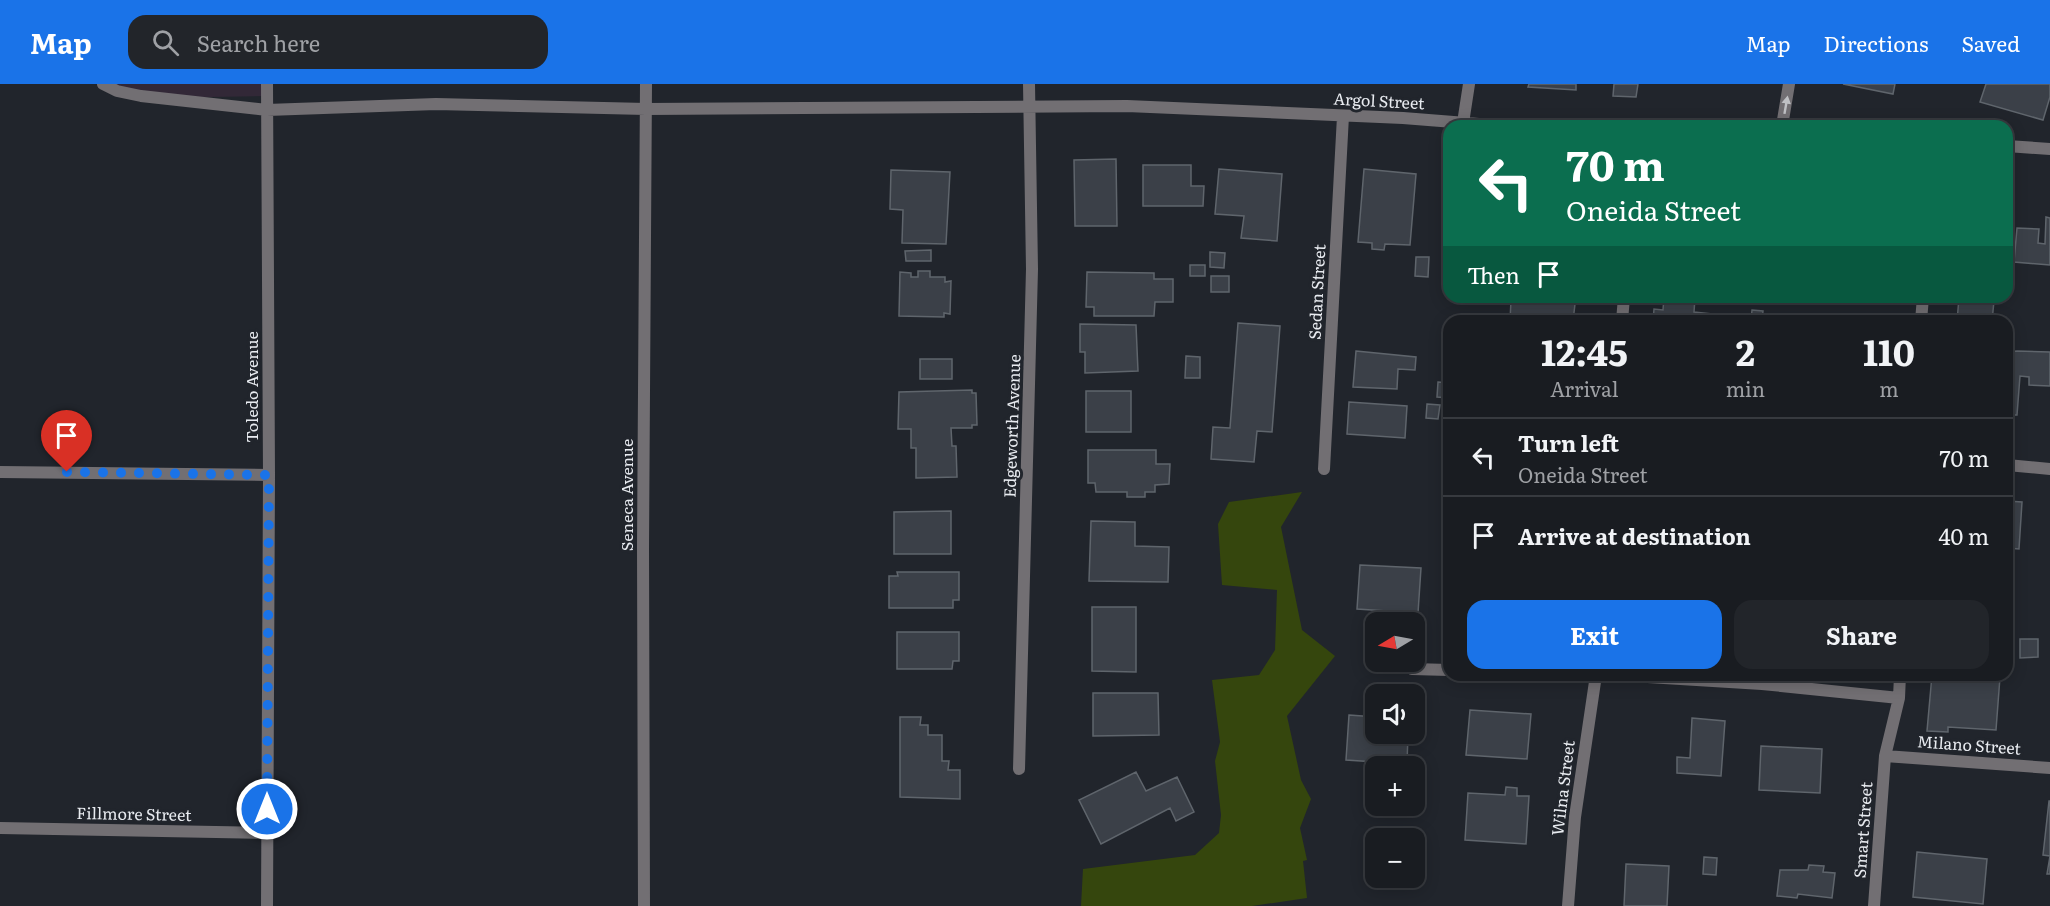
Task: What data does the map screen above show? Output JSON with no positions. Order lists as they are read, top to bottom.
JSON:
{
  "streets": {
    "street": [
      "Argol Street",
      "Sedan Street",
      "Toledo Avenue",
      "Edgeworth Avenue",
      "Seneca Avenue",
      "Milano Street",
      "Wilna Street",
      "Fillmore Street",
      "Smart Street"
    ]
  },
  "crossings": [
    ["Argol Street", "Sedan Street"],
    ["Argol Street", "Toledo Avenue"],
    ["Argol Street", "Edgeworth Avenue"],
    ["Argol Street", "Seneca Avenue"],
    ["Toledo Avenue", "Fillmore Street"],
    ["Milano Street", "Smart Street"]
  ],
  "north": "left",
  "page": {
    "header": "Map",
    "search": "Search here",
    "nav": ["Map", "Directions", "Saved"],
    "turn": ["70 m", "Oneida Street"],
    "then": "Then",
    "eta": [
      "12:45",
      "Arrival",
      "2",
      "min",
      "110",
      "m"
    ],
    "list": [
      {
        "name": "Turn left",
        "note": "Oneida Street",
        "value": "70 m"
      },
      {
        "name": "Arrive at destination",
        "value": "40 m"
      }
    ],
    "buttons": ["Exit", "Share"],
    "map_buttons": ["+", "−"]
  }
}
